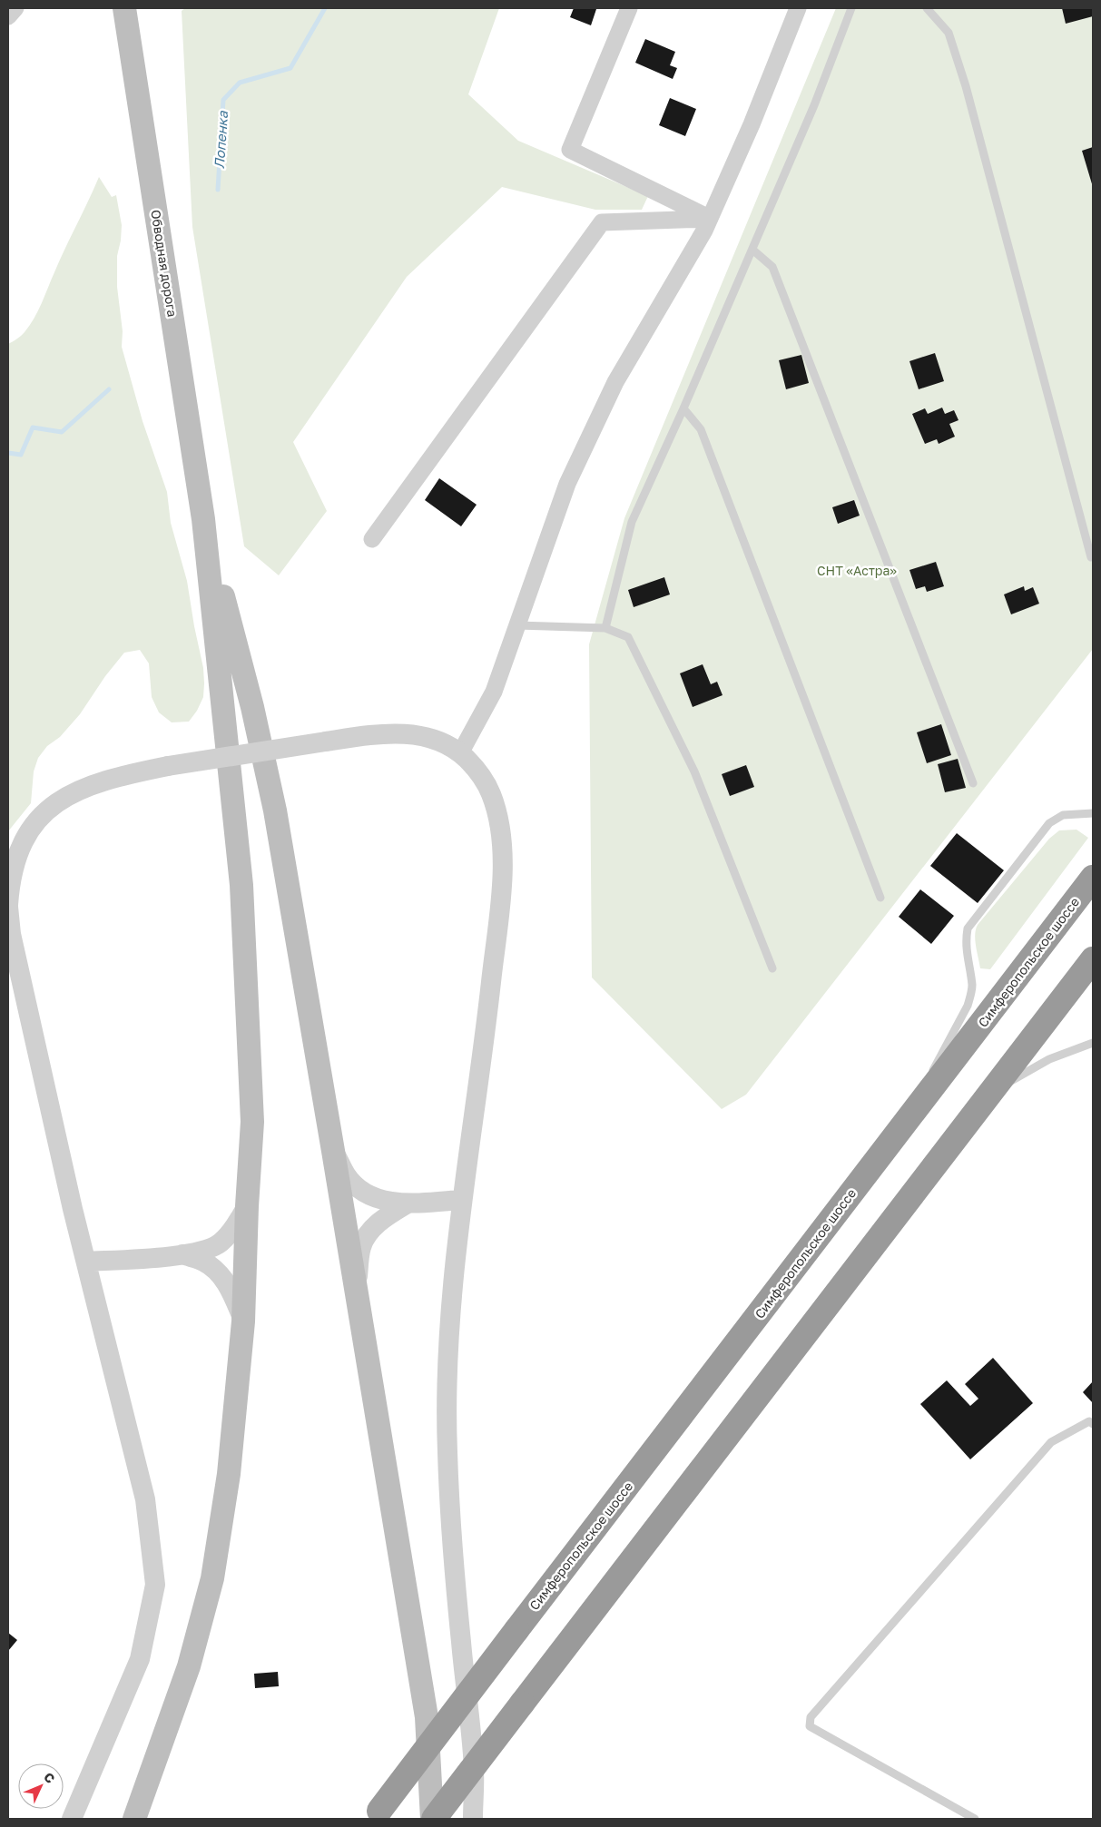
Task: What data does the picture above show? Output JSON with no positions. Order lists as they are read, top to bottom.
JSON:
{
  "streets": {
    "highway": ["Симферопольское шоссе"],
    "main road": ["Обводная дорога"]
  },
  "water": ["Лопенка"],
  "parks": ["СНТ «Астра»"],
  "north": "top right"
}
